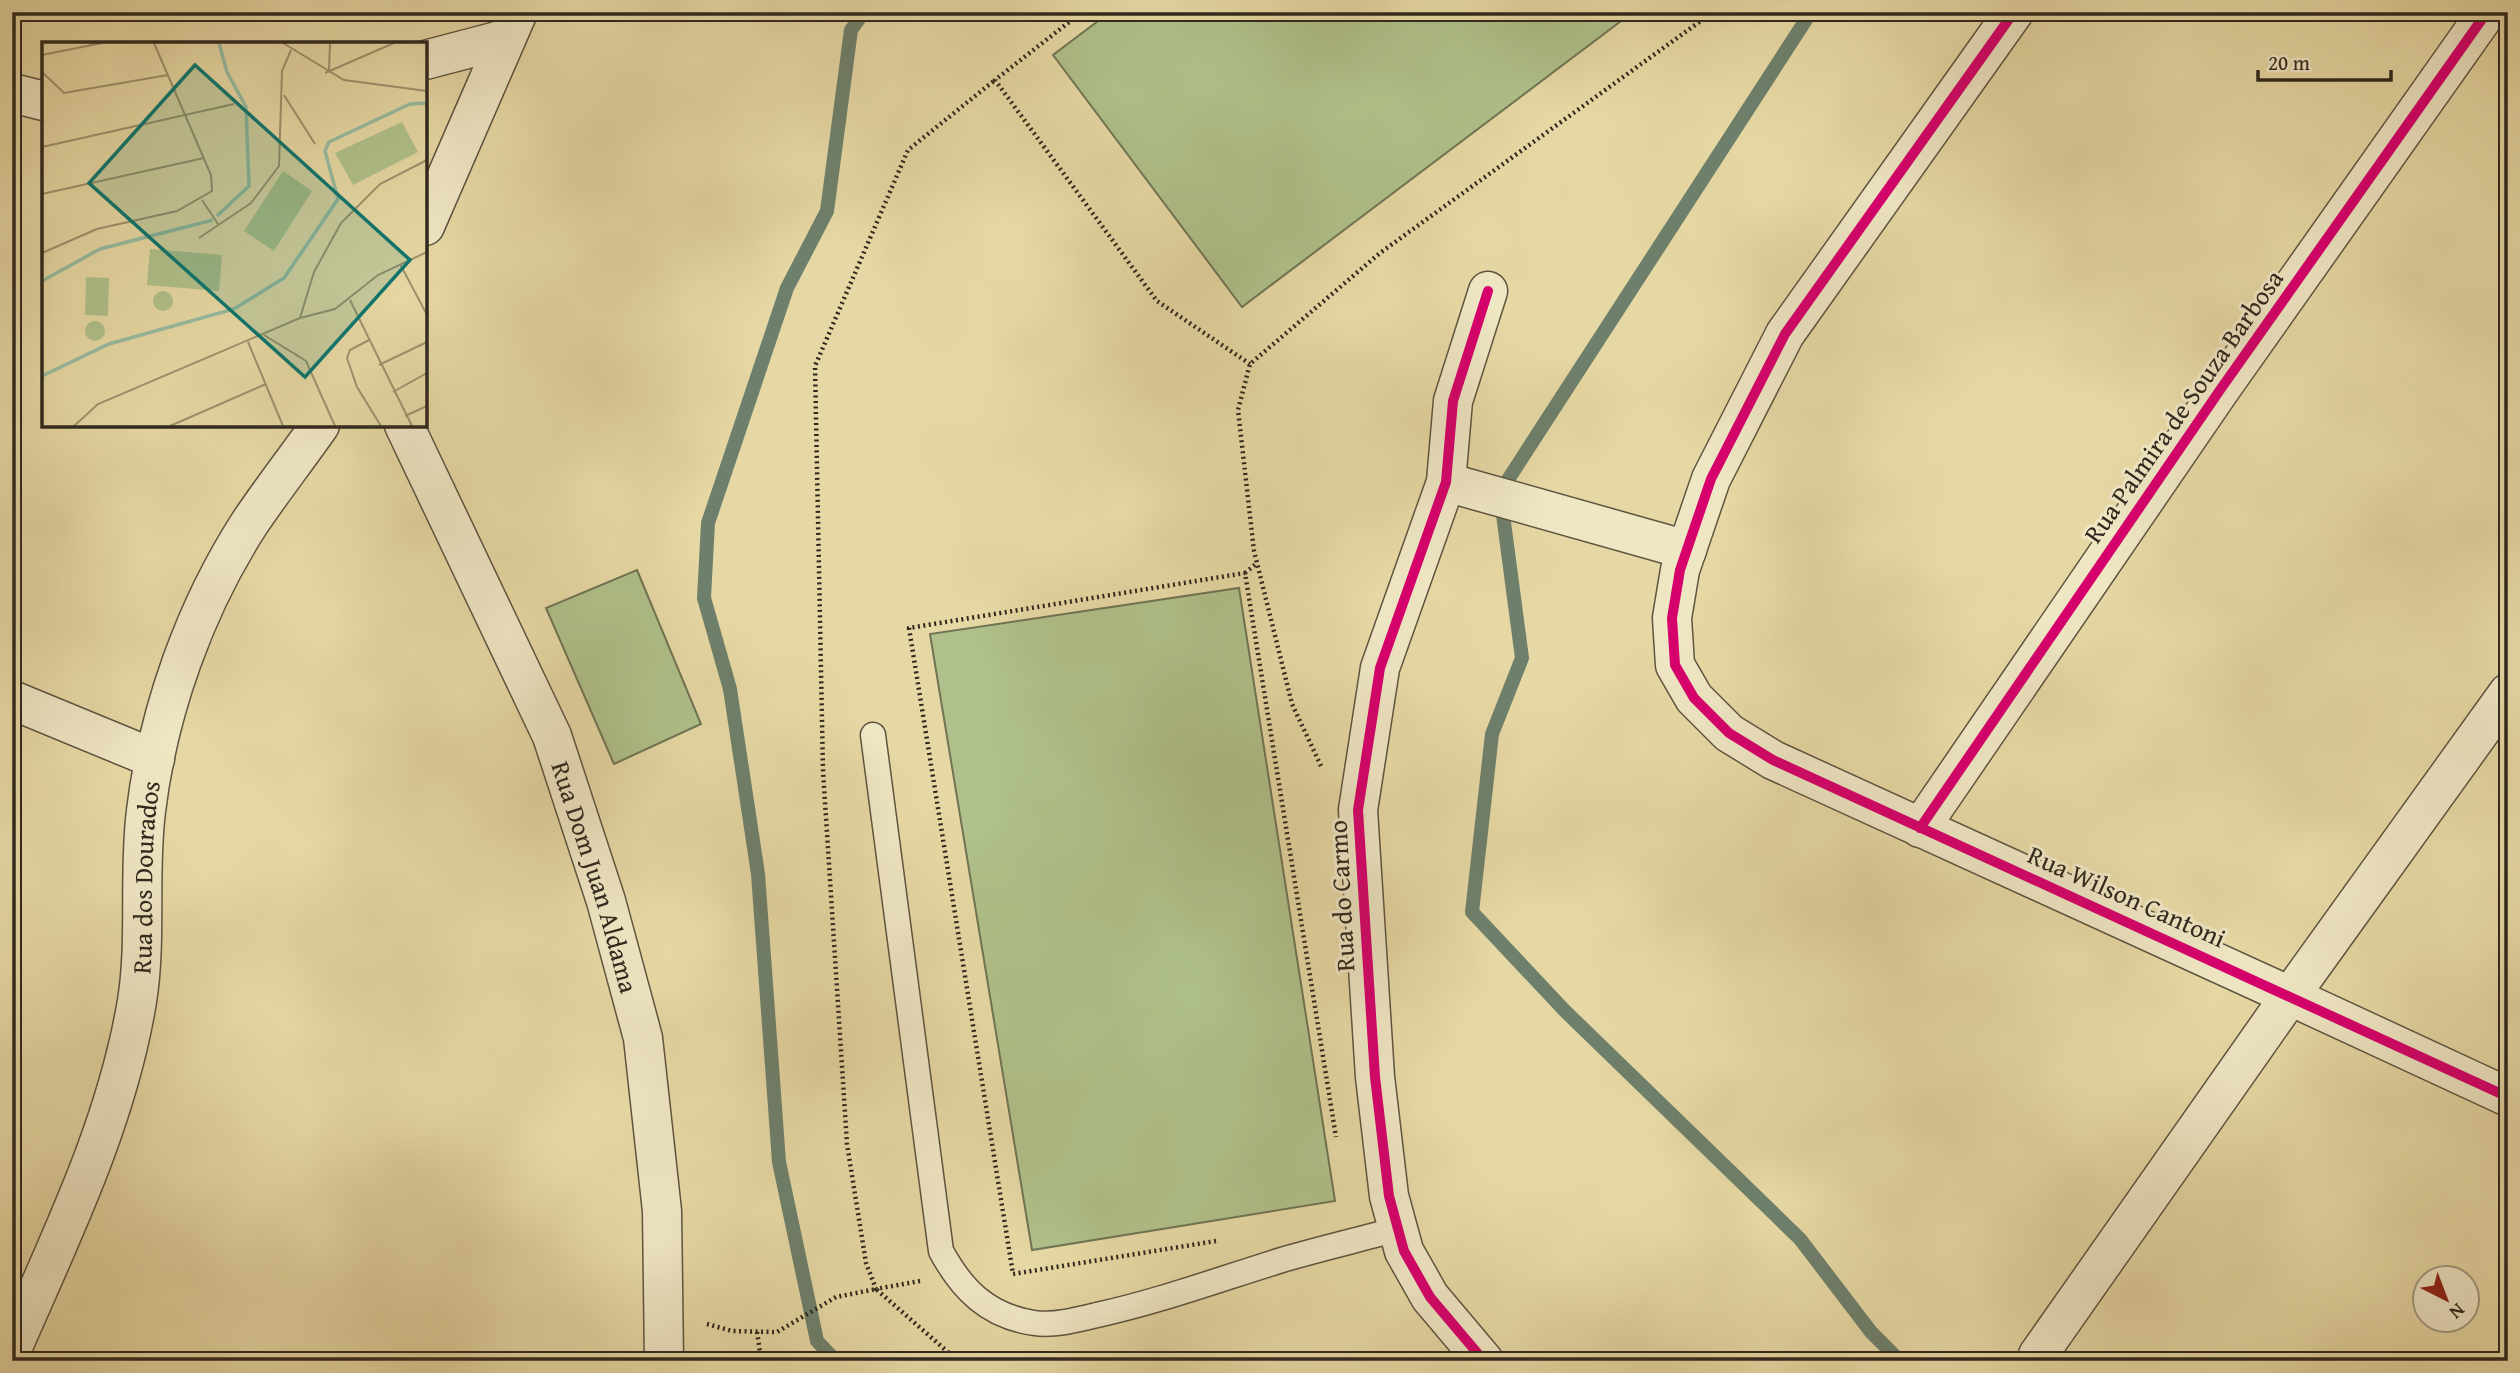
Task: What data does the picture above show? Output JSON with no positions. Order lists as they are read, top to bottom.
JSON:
{
  "streets": {
    "street": [
      "Rua Palmira de Souza Barbosa",
      "Rua dos Dourados",
      "Rua Dom Juan Aldama",
      "Rua do Carmo",
      "Rua Wilson Cantoni"
    ]
  },
  "crossings": [
    ["Rua Palmira de Souza Barbosa", "Rua Wilson Cantoni"]
  ],
  "scale_bar": "20 m",
  "north": "bottom right"
}
